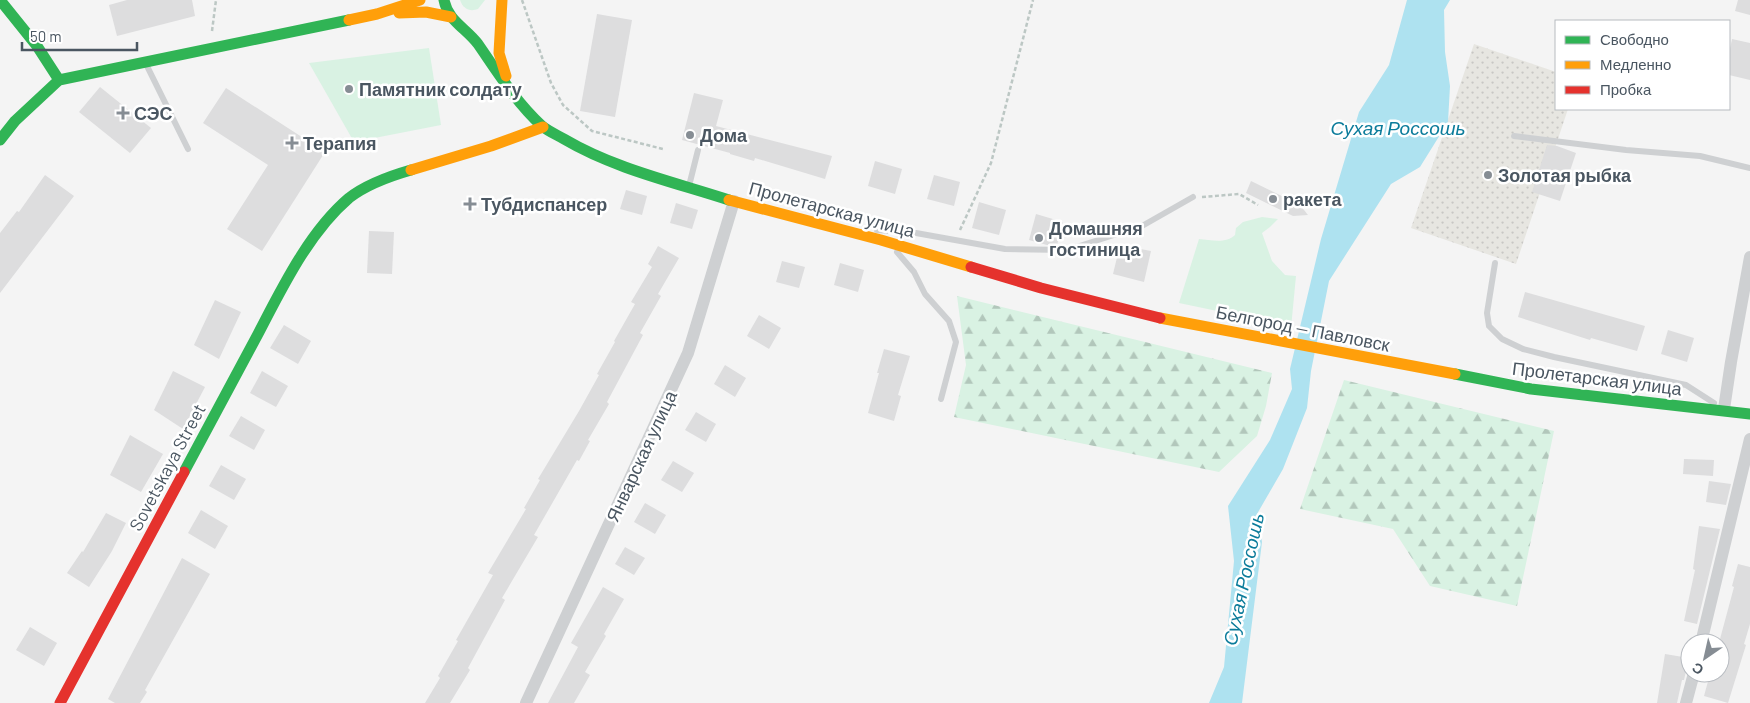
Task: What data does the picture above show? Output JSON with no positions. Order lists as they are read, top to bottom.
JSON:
{
  "streets": {
    "main road": ["Пролетарская улица", "Белгород — Павловск"],
    "street": ["Январская улица"]
  },
  "crossings": [
    ["Пролетарская улица", "Белгород — Павловск"],
    ["Пролетарская улица", "Январская улица"]
  ],
  "water": ["Сухая Россошь"],
  "places": {
    "other": [
      "Памятник солдату",
      "Дома",
      "Золотая рыбка",
      "ракета",
      "Домашняя гостиница"
    ],
    "health": ["СЭС", "Терапия", "Тубдиспансер"]
  },
  "legend": ["Свободно", "Медленно", "Пробка"],
  "scale_bar": "50 m",
  "north": "bottom left"
}
